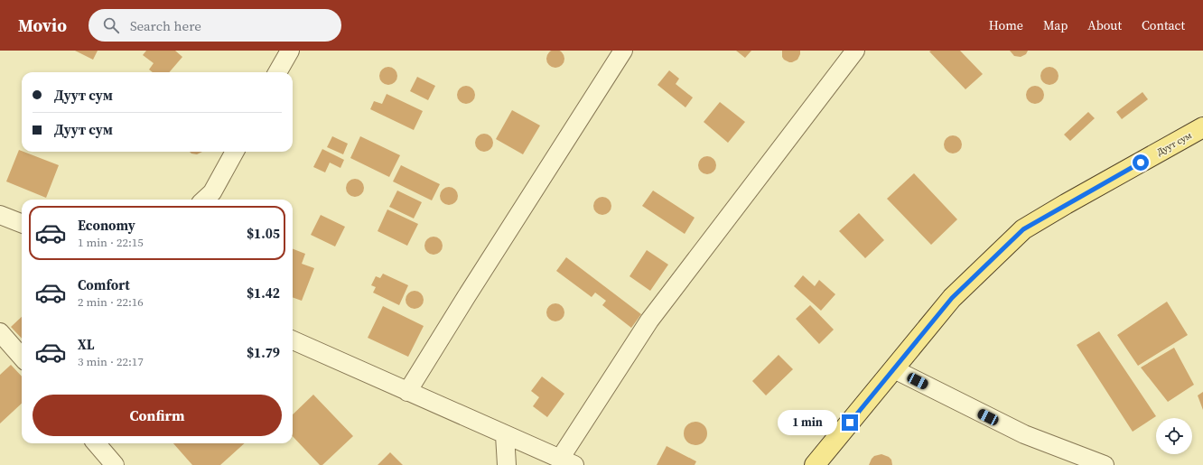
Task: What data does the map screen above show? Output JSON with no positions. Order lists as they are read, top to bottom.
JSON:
{
  "streets": {
    "main road": ["Дуут сум"]
  },
  "page": {
    "header": "Movio",
    "search": "Search here",
    "nav": [
      "Home",
      "Map",
      "About",
      "Contact"
    ],
    "banner": ["Дуут сум", "Дуут сум"],
    "list": [
      {
        "name": "Economy",
        "note": "1 min · 22:15",
        "value": "$1.05"
      },
      {
        "name": "Comfort",
        "note": "2 min · 22:16",
        "value": "$1.42"
      },
      {
        "name": "XL",
        "note": "3 min · 22:17",
        "value": "$1.79"
      }
    ],
    "buttons": "Confirm",
    "bubble": "1 min"
  }
}
